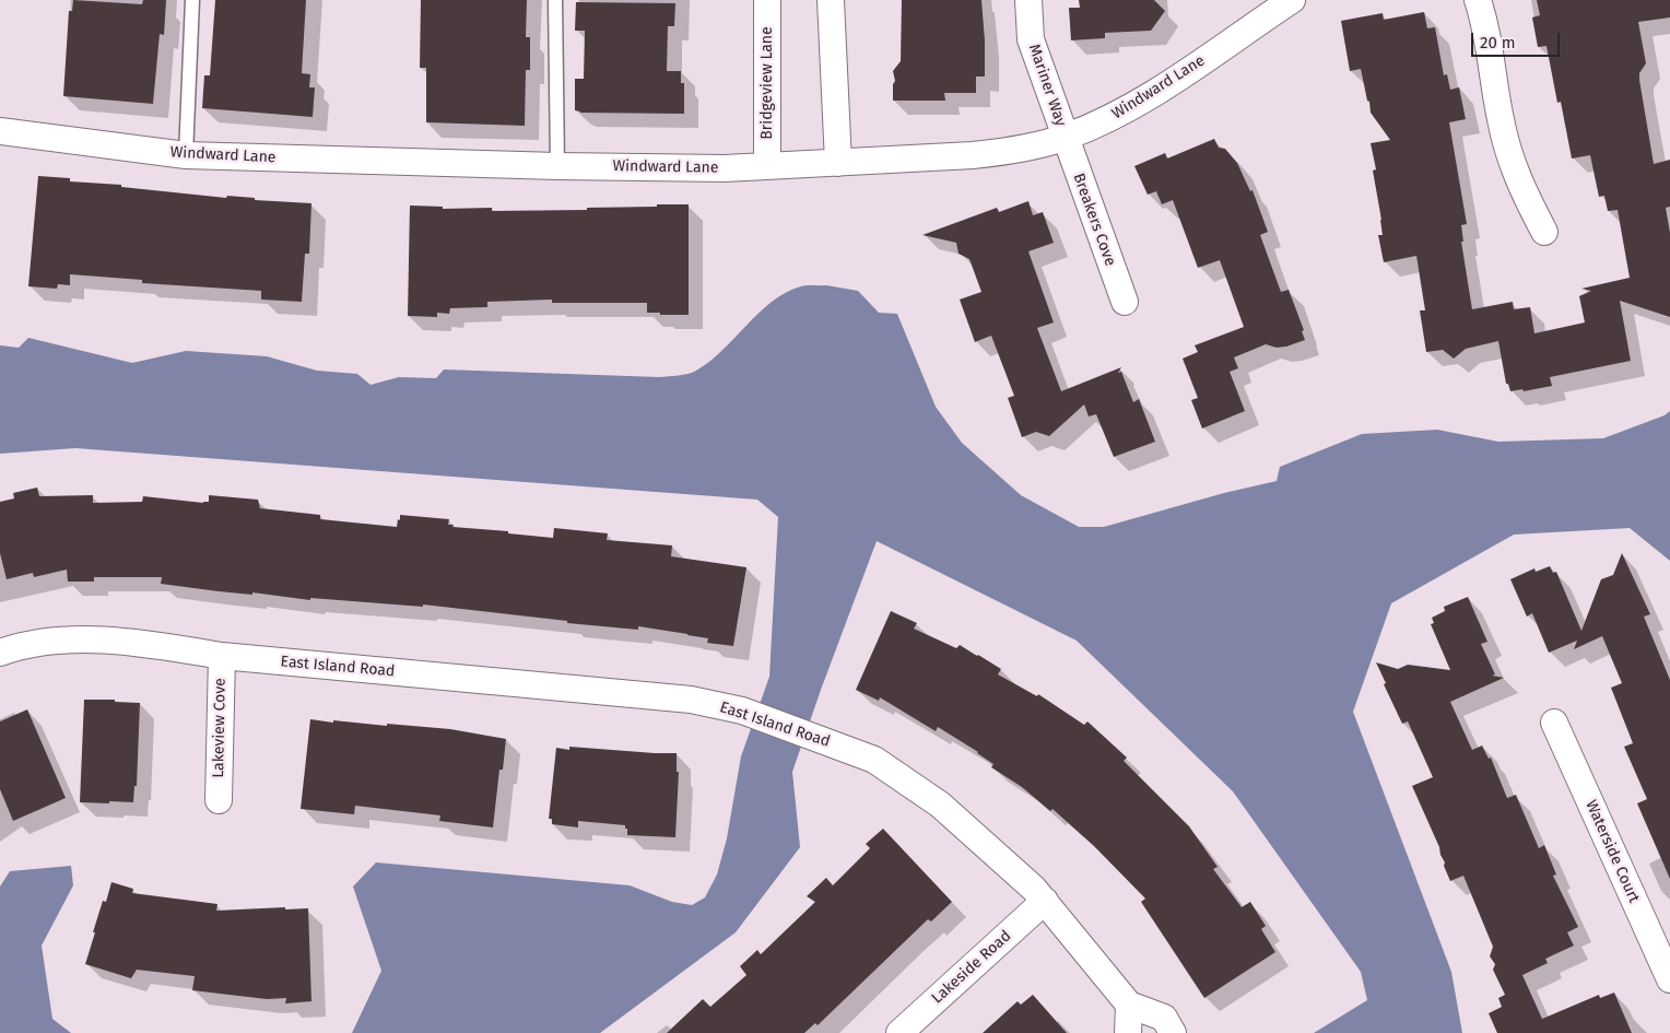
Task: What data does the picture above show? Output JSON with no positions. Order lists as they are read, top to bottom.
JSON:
{
  "streets": {
    "street": [
      "Bridgeview Lane",
      "Mariner Way",
      "Windward Lane",
      "Breakers Cove",
      "East Island Road",
      "Lakeview Cove",
      "Waterside Court",
      "Lakeside Road"
    ]
  },
  "crossings": [
    ["Bridgeview Lane", "Windward Lane"],
    ["Mariner Way", "Windward Lane"],
    ["Mariner Way", "Breakers Cove"],
    ["Windward Lane", "Breakers Cove"],
    ["East Island Road", "Lakeview Cove"],
    ["East Island Road", "Lakeside Road"]
  ],
  "scale_bar": "20 m"
}
